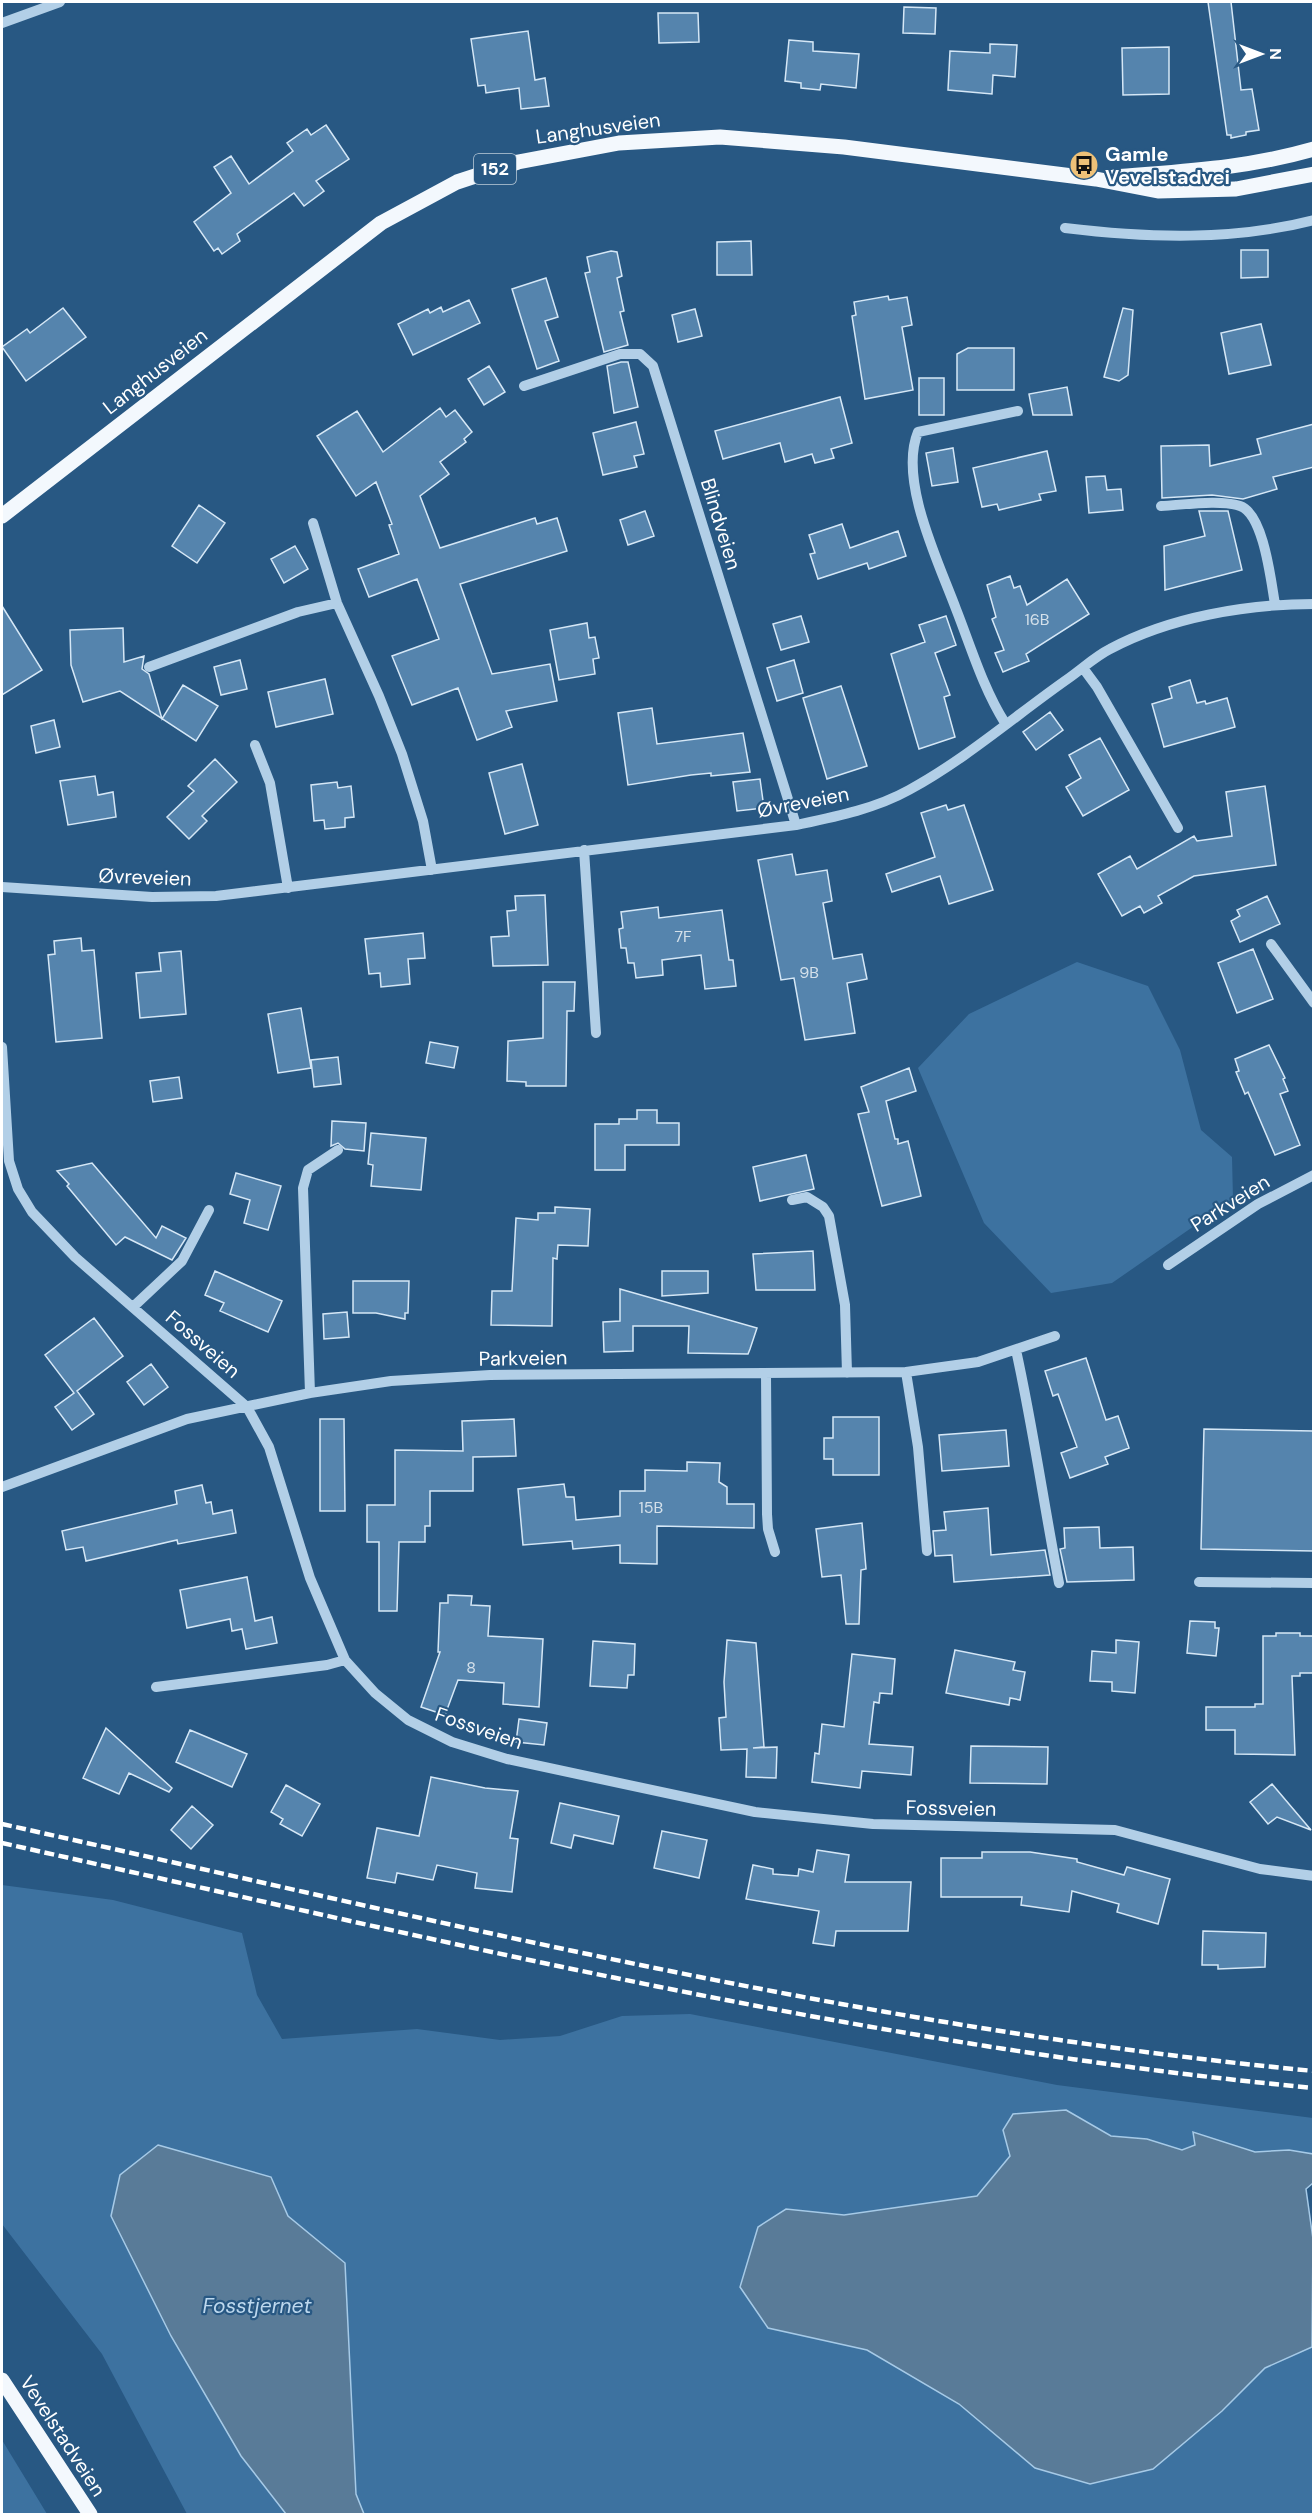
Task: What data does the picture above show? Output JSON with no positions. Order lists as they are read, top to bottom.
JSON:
{
  "streets": {
    "main road": ["Langhusveien", "152", "Vevelstadveien"],
    "street": [
      "Blindveien",
      "Øvreveien",
      "Parkveien",
      "Fossveien"
    ]
  },
  "crossings": [
    ["Blindveien", "Øvreveien"],
    ["Parkveien", "Fossveien"]
  ],
  "water": ["Fosstjernet"],
  "places": {
    "bus stop": ["Gamle Vevelstadvei"]
  },
  "house_numbers": [
    "16B",
    "7F",
    "9B",
    "15B",
    "8"
  ],
  "north": "right"
}
